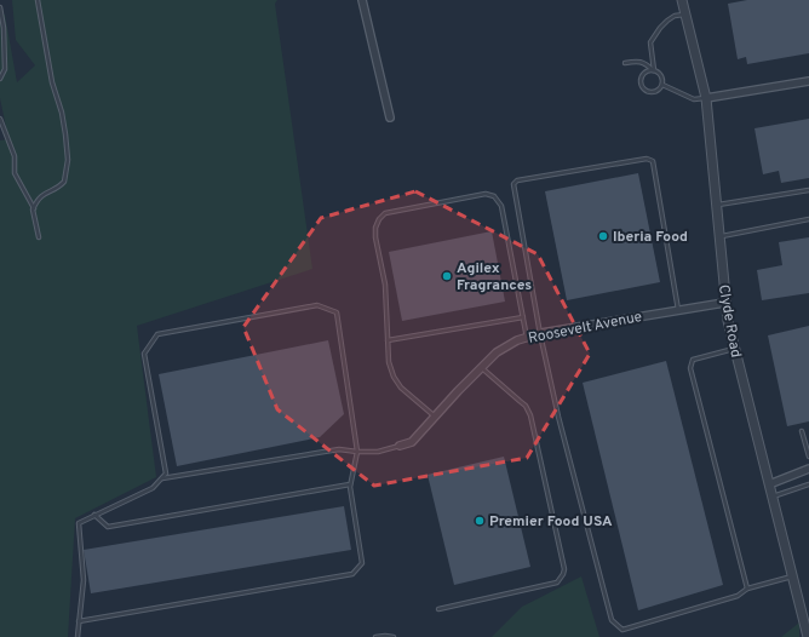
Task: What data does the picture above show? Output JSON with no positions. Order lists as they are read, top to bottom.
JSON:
{
  "streets": {
    "street": ["Clyde Road", "Roosevelt Avenue"]
  },
  "crossings": [
    ["Clyde Road", "Roosevelt Avenue"]
  ],
  "places": ["Iberia Food", "Agilex Fragrances", "Premier Food USA"]
}
